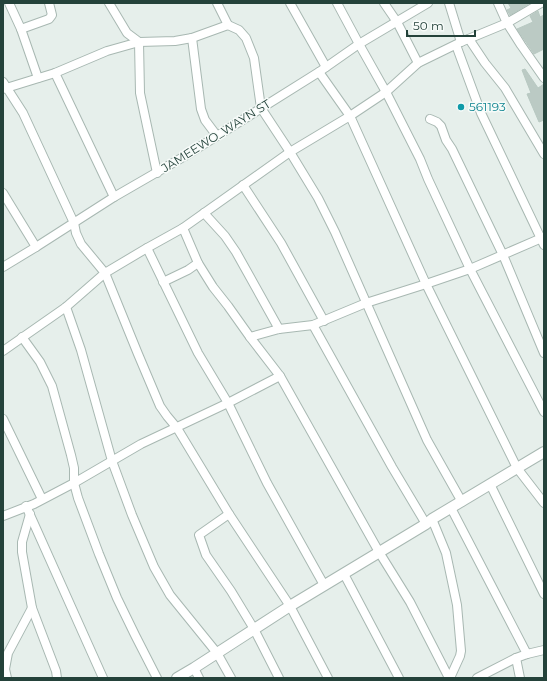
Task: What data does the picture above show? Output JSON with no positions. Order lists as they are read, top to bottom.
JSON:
{
  "streets": {
    "street": ["JAMEEWO_WAYN ST"]
  },
  "places": ["561193"],
  "scale_bar": "50 m"
}
